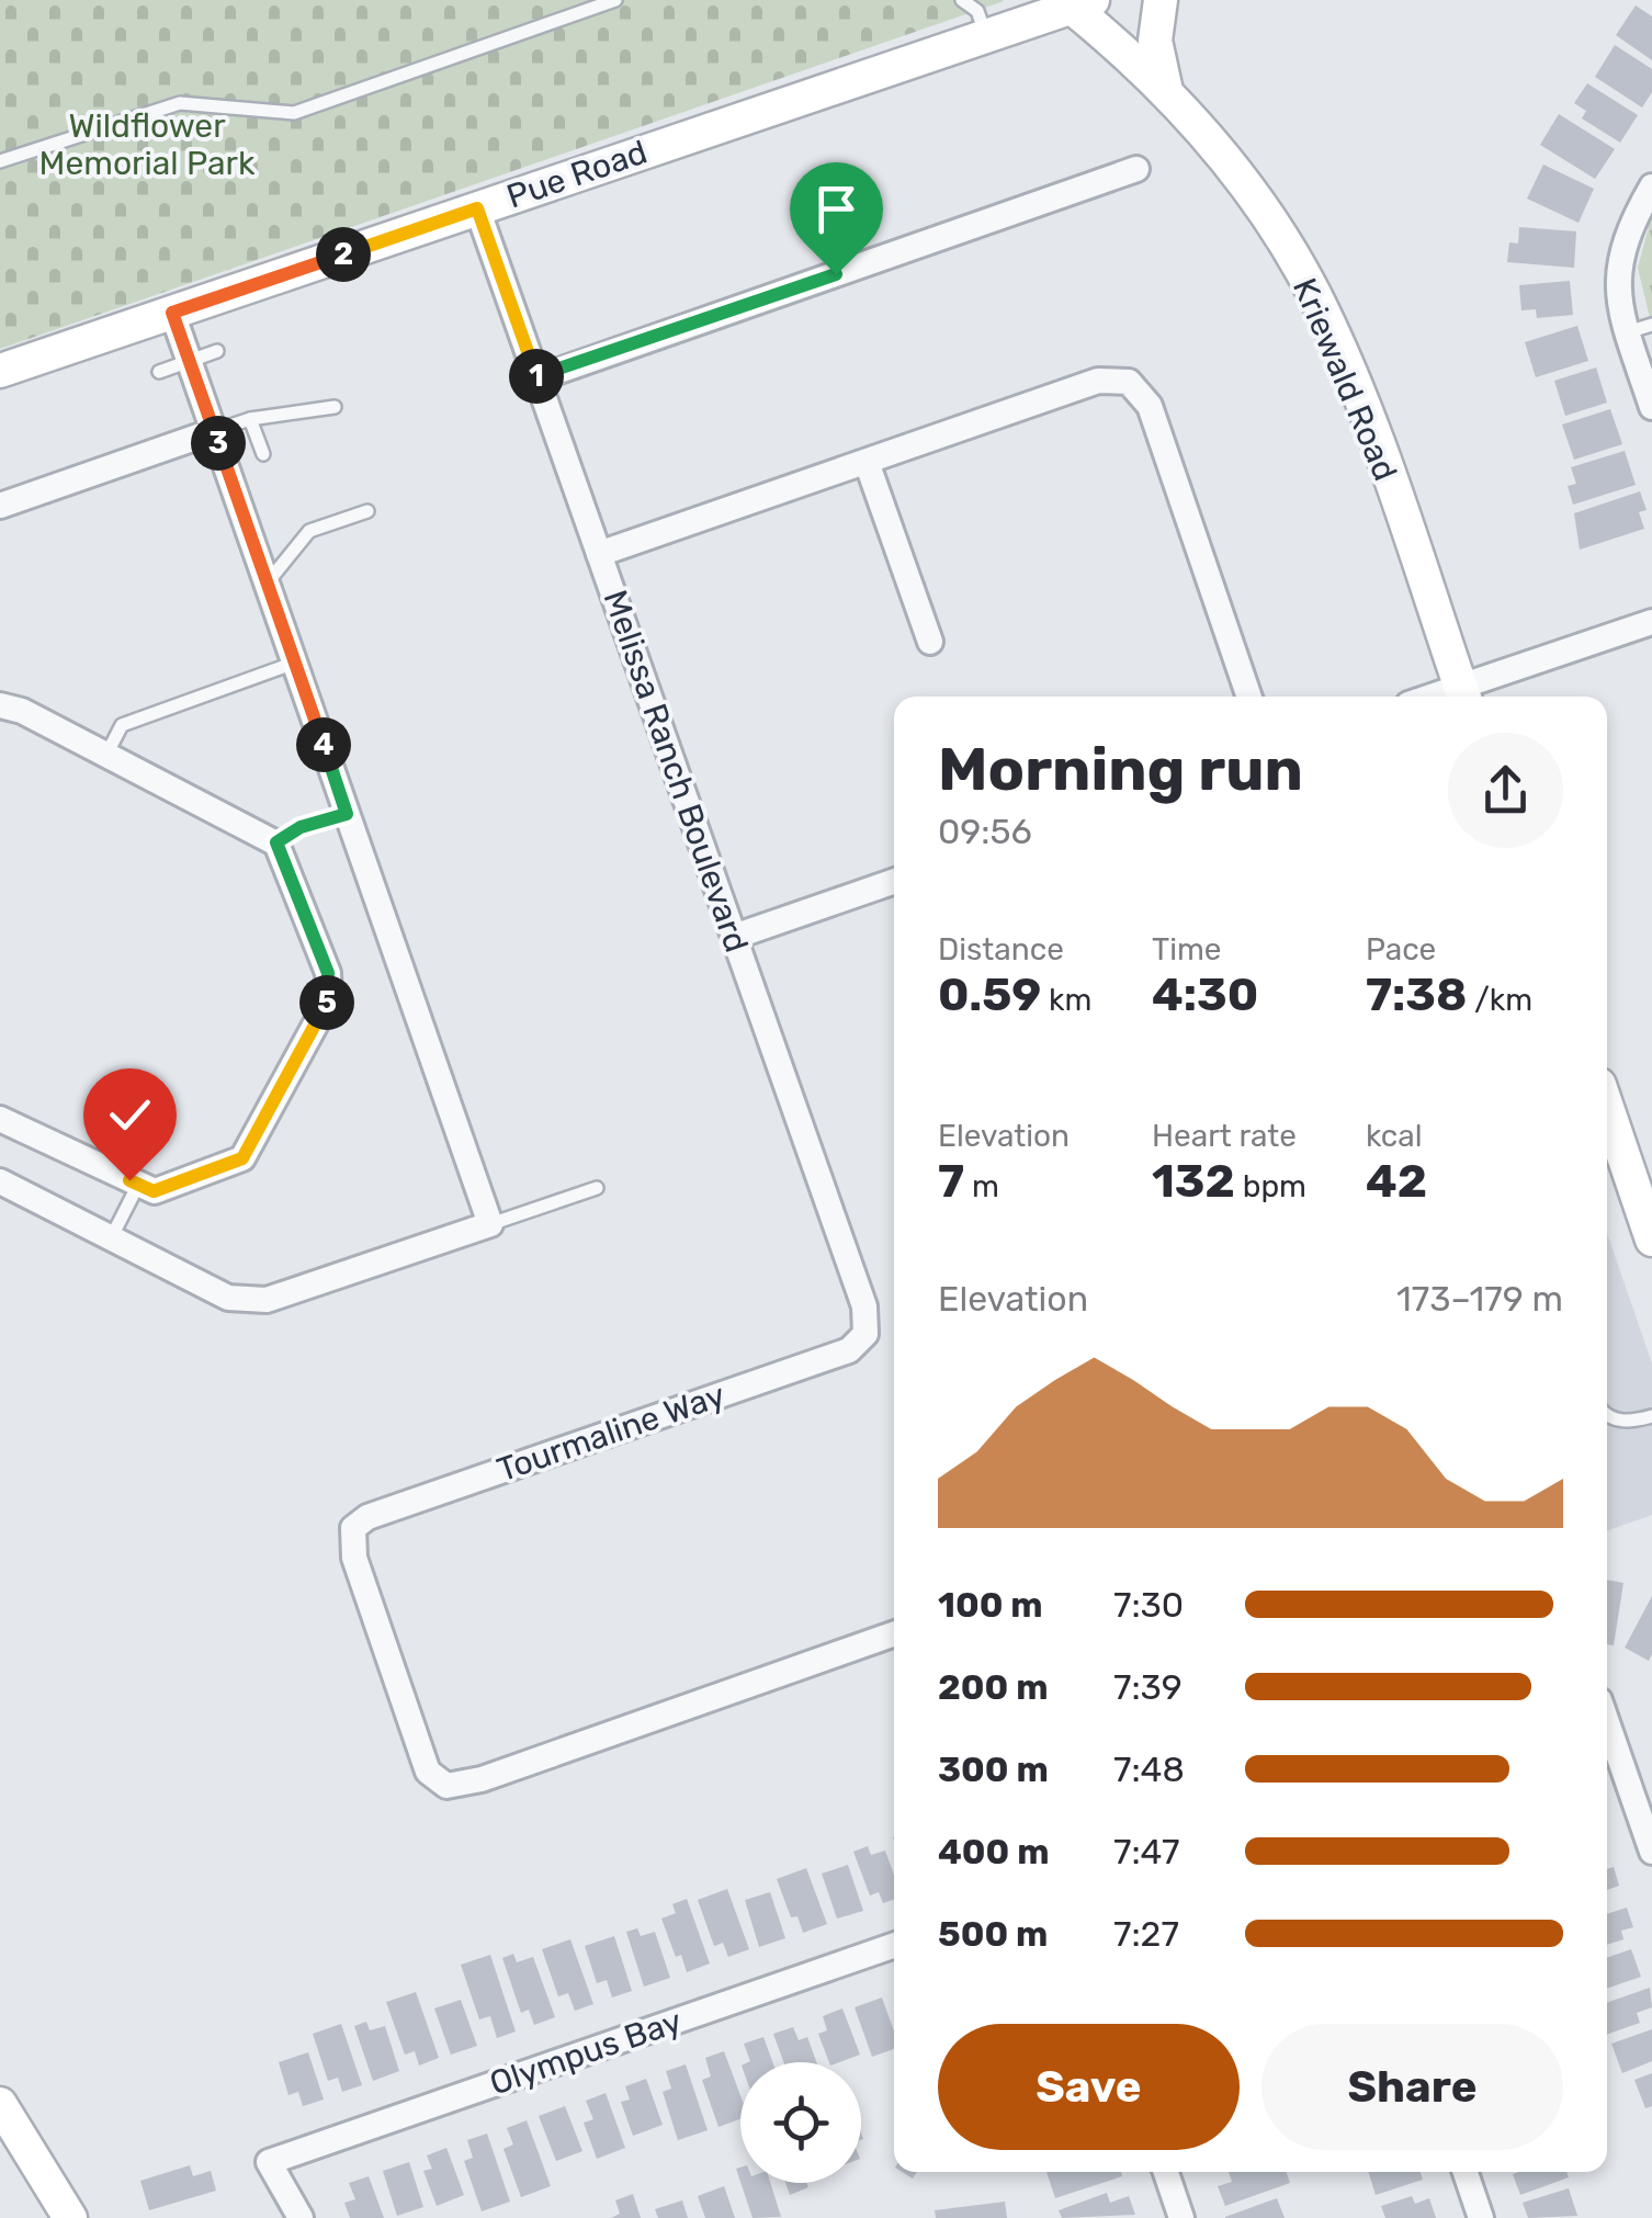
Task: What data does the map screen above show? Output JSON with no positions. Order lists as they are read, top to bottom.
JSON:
{
  "streets": {
    "street": [
      "Pue Road",
      "Kriewald Road",
      "Melissa Ranch Boulevard",
      "Tourmaline Way",
      "Olympus Bay"
    ]
  },
  "crossings": [
    ["Pue Road", "Kriewald Road"],
    ["Pue Road", "Melissa Ranch Boulevard"],
    ["Melissa Ranch Boulevard", "Tourmaline Way"]
  ],
  "parks": ["Wildflower Memorial Park"],
  "page": {
    "pins": [
      "2",
      "1",
      "3",
      "4",
      "5"
    ],
    "heading": ["Morning run", "09:56"],
    "stats": [
      ["Distance", "0.59 km"],
      ["Time", "4:30"],
      ["Pace", "7:38 /km"],
      ["Elevation", "7 m"],
      ["Heart rate", "132 bpm"],
      ["kcal", "42"]
    ],
    "chart": ["Elevation", "173–179 m"],
    "list": [
      {
        "name": "100 m",
        "note": "7:30"
      },
      {
        "name": "200 m",
        "note": "7:39"
      },
      {
        "name": "300 m",
        "note": "7:48"
      },
      {
        "name": "400 m",
        "note": "7:47"
      },
      {
        "name": "500 m",
        "note": "7:27"
      }
    ],
    "buttons": ["Save", "Share"]
  }
}
